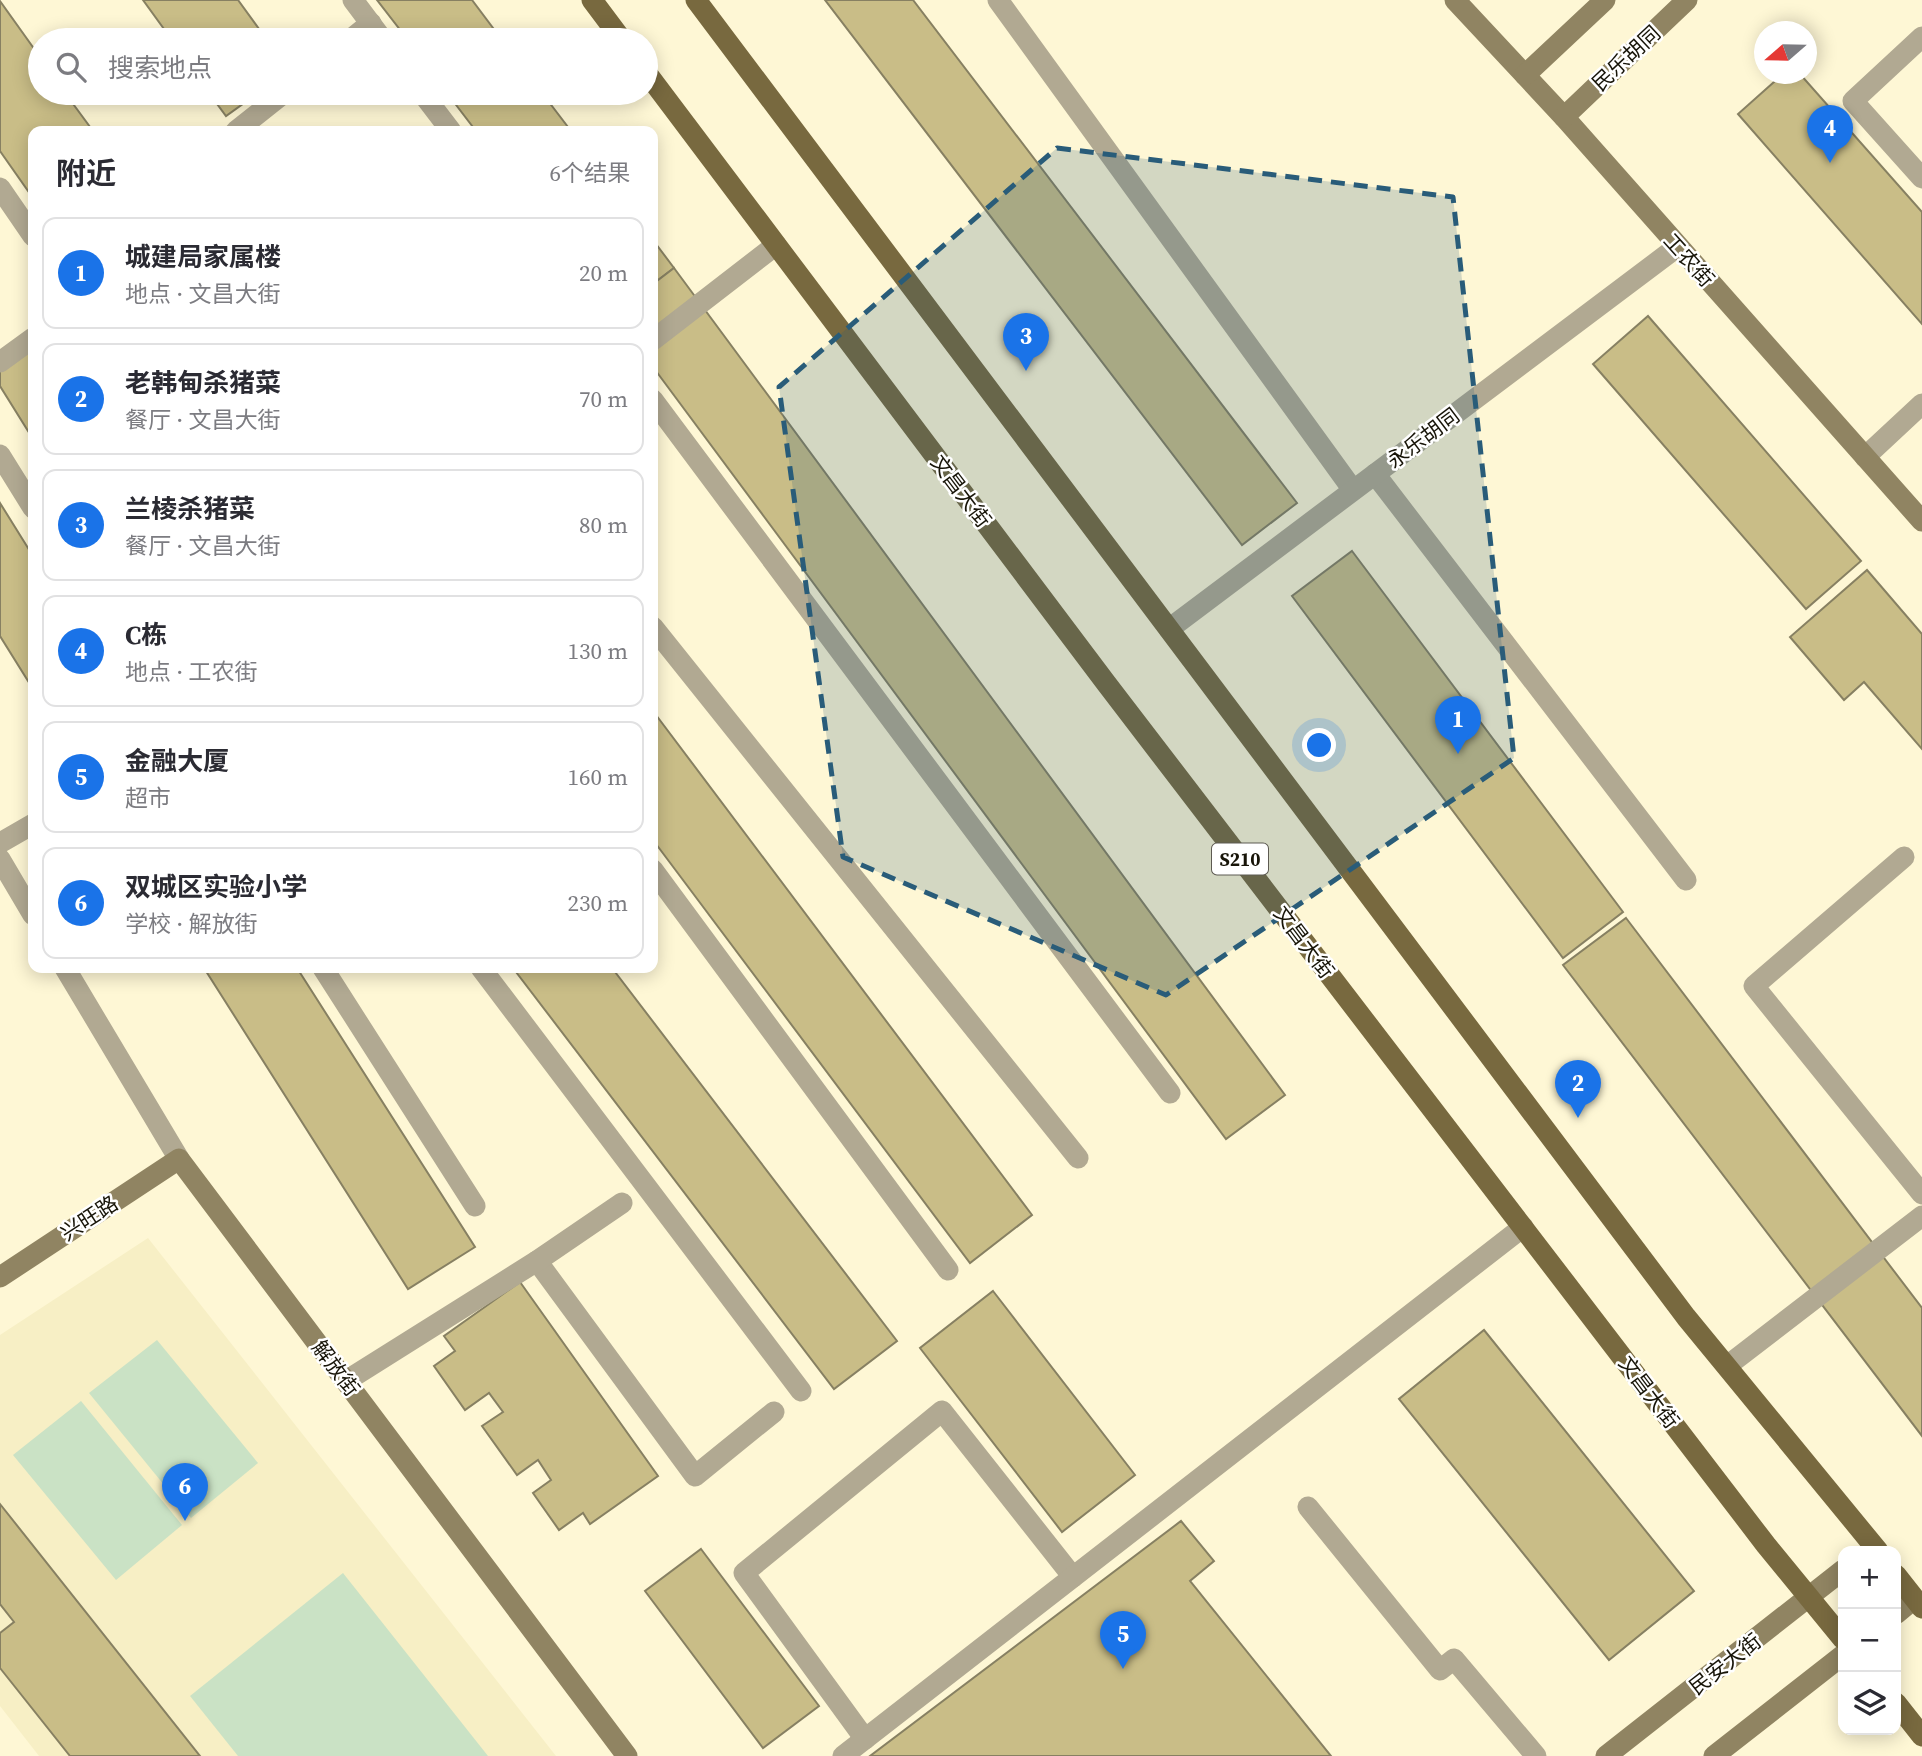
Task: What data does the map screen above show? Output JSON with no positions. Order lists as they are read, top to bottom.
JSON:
{
  "streets": {
    "main road": ["文昌大街", "S210"],
    "street": [
      "民乐胡同",
      "工农街",
      "永乐胡同",
      "兴旺路",
      "解放街",
      "民安大街"
    ]
  },
  "crossings": [
    ["民乐胡同", "工农街"],
    ["工农街", "永乐胡同"],
    ["文昌大街", "民安大街"],
    ["兴旺路", "解放街"]
  ],
  "north": "left",
  "page": {
    "search": "搜索地点",
    "pins": [
      "4",
      "3",
      "1",
      "2",
      "6",
      "5"
    ],
    "heading": ["附近", "6个结果"],
    "list": [
      {
        "mark": "1",
        "name": "城建局家属楼",
        "note": "地点 · 文昌大街",
        "value": "20 m"
      },
      {
        "mark": "2",
        "name": "老韩甸杀猪菜",
        "note": "餐厅 · 文昌大街",
        "value": "70 m"
      },
      {
        "mark": "3",
        "name": "兰棱杀猪菜",
        "note": "餐厅 · 文昌大街",
        "value": "80 m"
      },
      {
        "mark": "4",
        "name": "C栋",
        "note": "地点 · 工农街",
        "value": "130 m"
      },
      {
        "mark": "5",
        "name": "金融大厦",
        "note": "超市",
        "value": "160 m"
      },
      {
        "mark": "6",
        "name": "双城区实验小学",
        "note": "学校 · 解放街",
        "value": "230 m"
      }
    ],
    "map_buttons": ["+", "−"]
  }
}
